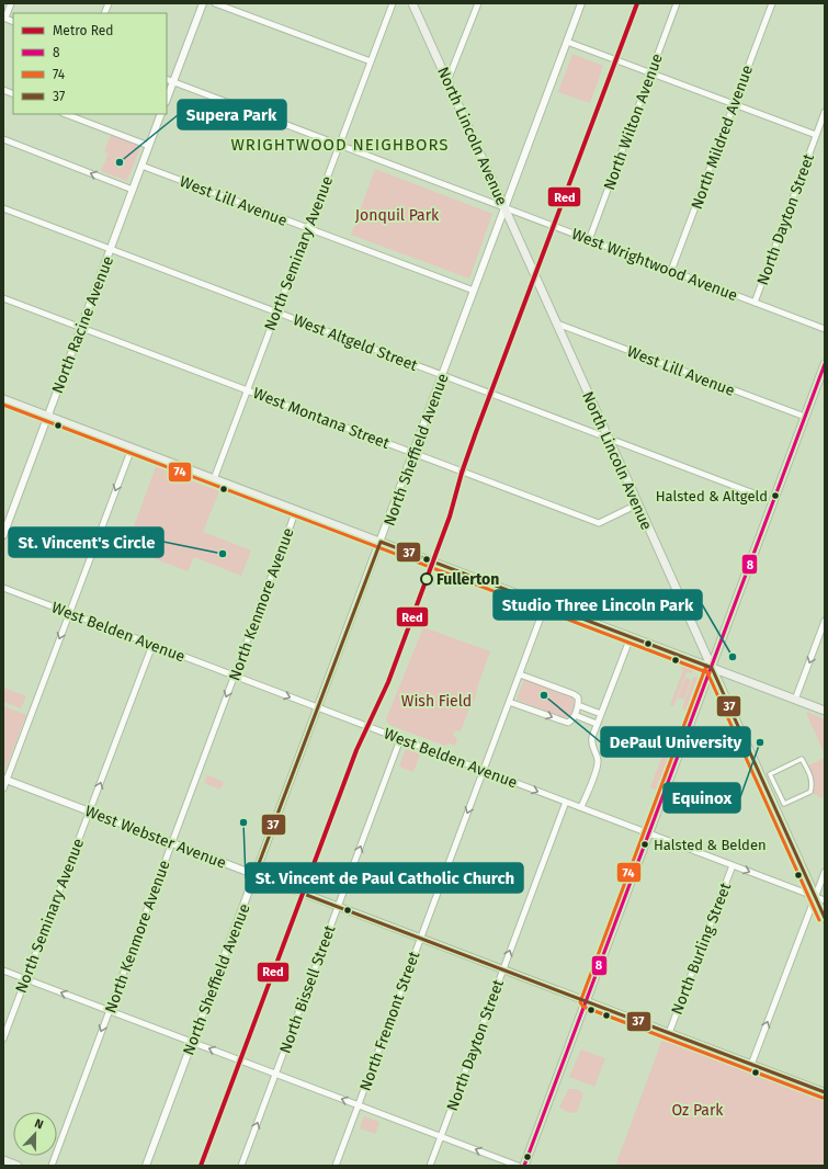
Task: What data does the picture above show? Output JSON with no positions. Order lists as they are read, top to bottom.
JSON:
{
  "streets": {
    "main road": ["North Lincoln Avenue"],
    "street": [
      "North Wilton Avenue",
      "North Mildred Avenue",
      "West Lill Avenue",
      "North Dayton Street",
      "North Seminary Avenue",
      "West Wrightwood Avenue",
      "North Racine Avenue",
      "West Altgeld Street",
      "West Montana Street",
      "North Sheffield Avenue",
      "North Kenmore Avenue",
      "West Belden Avenue",
      "West Webster Avenue",
      "North Burling Street",
      "North Bissell Street",
      "North Fremont Street"
    ]
  },
  "crossings": [
    ["North Wilton Avenue", "West Wrightwood Avenue"],
    ["North Lincoln Avenue", "West Lill Avenue"],
    ["North Lincoln Avenue", "West Wrightwood Avenue"],
    ["North Lincoln Avenue", "West Altgeld Street"],
    ["North Lincoln Avenue", "West Montana Street"],
    ["North Lincoln Avenue", "North Sheffield Avenue"],
    ["North Lincoln Avenue", "West Belden Avenue"],
    ["North Mildred Avenue", "West Wrightwood Avenue"],
    ["West Lill Avenue", "North Seminary Avenue"],
    ["West Lill Avenue", "North Racine Avenue"],
    ["West Lill Avenue", "North Sheffield Avenue"],
    ["North Dayton Street", "West Wrightwood Avenue"],
    ["North Dayton Street", "West Belden Avenue"],
    ["North Dayton Street", "West Webster Avenue"],
    ["North Seminary Avenue", "West Wrightwood Avenue"],
    ["North Seminary Avenue", "West Altgeld Street"],
    ["North Seminary Avenue", "West Montana Street"],
    ["North Seminary Avenue", "West Belden Avenue"],
    ["North Seminary Avenue", "West Webster Avenue"],
    ["West Wrightwood Avenue", "North Sheffield Avenue"],
    ["North Racine Avenue", "West Altgeld Street"],
    ["North Racine Avenue", "West Montana Street"],
    ["West Altgeld Street", "North Sheffield Avenue"],
    ["West Montana Street", "North Sheffield Avenue"],
    ["North Sheffield Avenue", "West Belden Avenue"],
    ["North Sheffield Avenue", "West Webster Avenue"],
    ["North Kenmore Avenue", "West Belden Avenue"],
    ["North Kenmore Avenue", "West Webster Avenue"],
    ["West Belden Avenue", "North Burling Street"],
    ["West Belden Avenue", "North Bissell Street"],
    ["West Belden Avenue", "North Fremont Street"],
    ["West Webster Avenue", "North Burling Street"],
    ["West Webster Avenue", "North Bissell Street"],
    ["West Webster Avenue", "North Fremont Street"]
  ],
  "one_way": ["North Kenmore Avenue", "North Bissell Street"],
  "districts": ["WRIGHTWOOD NEIGHBORS"],
  "parks": ["Jonquil Park", "Wish Field", "Oz Park"],
  "places": [
    "Supera Park",
    "Halsted & Altgeld",
    "St. Vincent's Circle",
    "Fullerton",
    "Studio Three Lincoln Park",
    "DePaul University",
    "Equinox",
    "St. Vincent de Paul Catholic Church",
    "Halsted & Belden"
  ],
  "lines": [
    "metro line Red",
    "transit line 8",
    "transit line 74",
    "transit line 37"
  ],
  "legend": [
    "Metro Red",
    "8",
    "74",
    "37"
  ],
  "north": "top"
}
